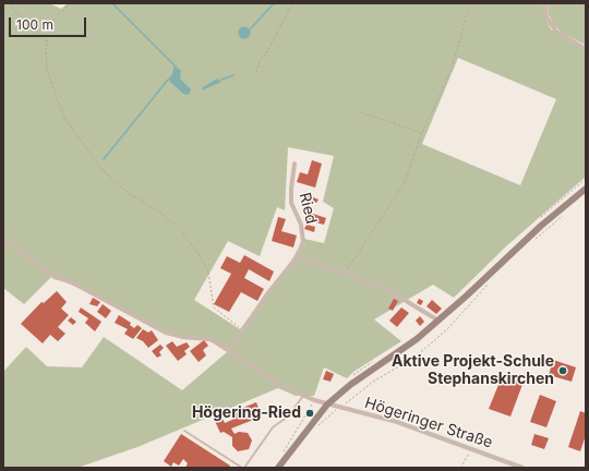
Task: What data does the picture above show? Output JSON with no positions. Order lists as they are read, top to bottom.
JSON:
{
  "streets": {
    "street": ["Ried", "Högeringer Straße"]
  },
  "places": ["Aktive Projekt-Schule Stephanskirchen", "Högering-Ried"],
  "scale_bar": "100 m"
}
